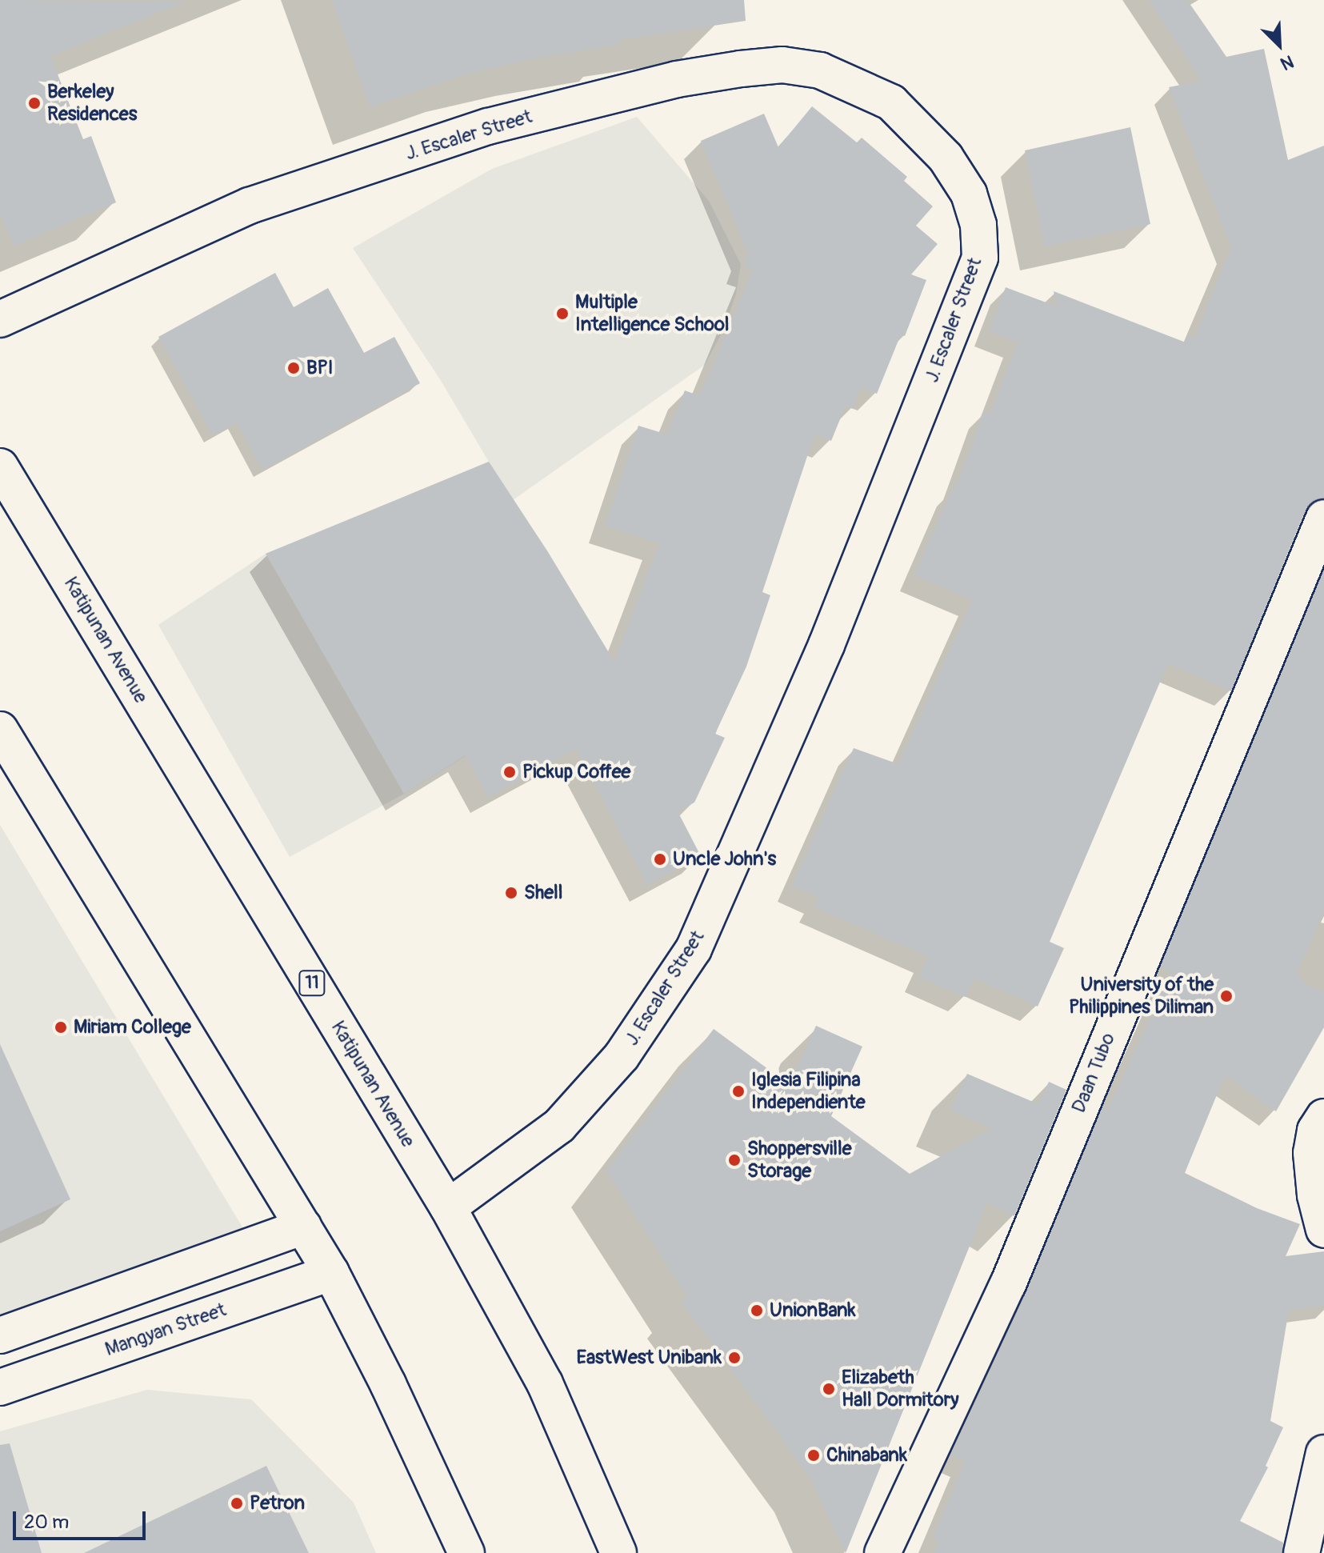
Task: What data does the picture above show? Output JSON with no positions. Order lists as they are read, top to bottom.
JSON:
{
  "streets": {
    "street": [
      "J. Escaler Street",
      "Katipunan Avenue",
      "11",
      "Daan Tubo",
      "Mangyan Street"
    ]
  },
  "crossings": [
    ["J. Escaler Street", "Katipunan Avenue"]
  ],
  "places": [
    "Berkeley Residences",
    "Multiple Intelligence School",
    "BPI",
    "Pickup Coffee",
    "Uncle John's",
    "Shell",
    "University of the Philippines Diliman",
    "Miriam College",
    "Iglesia Filipina Independiente",
    "Shoppersville Storage",
    "UnionBank",
    "EastWest Unibank",
    "Elizabeth Hall Dormitory",
    "Chinabank",
    "Petron"
  ],
  "scale_bar": "20 m",
  "north": "bottom right"
}
